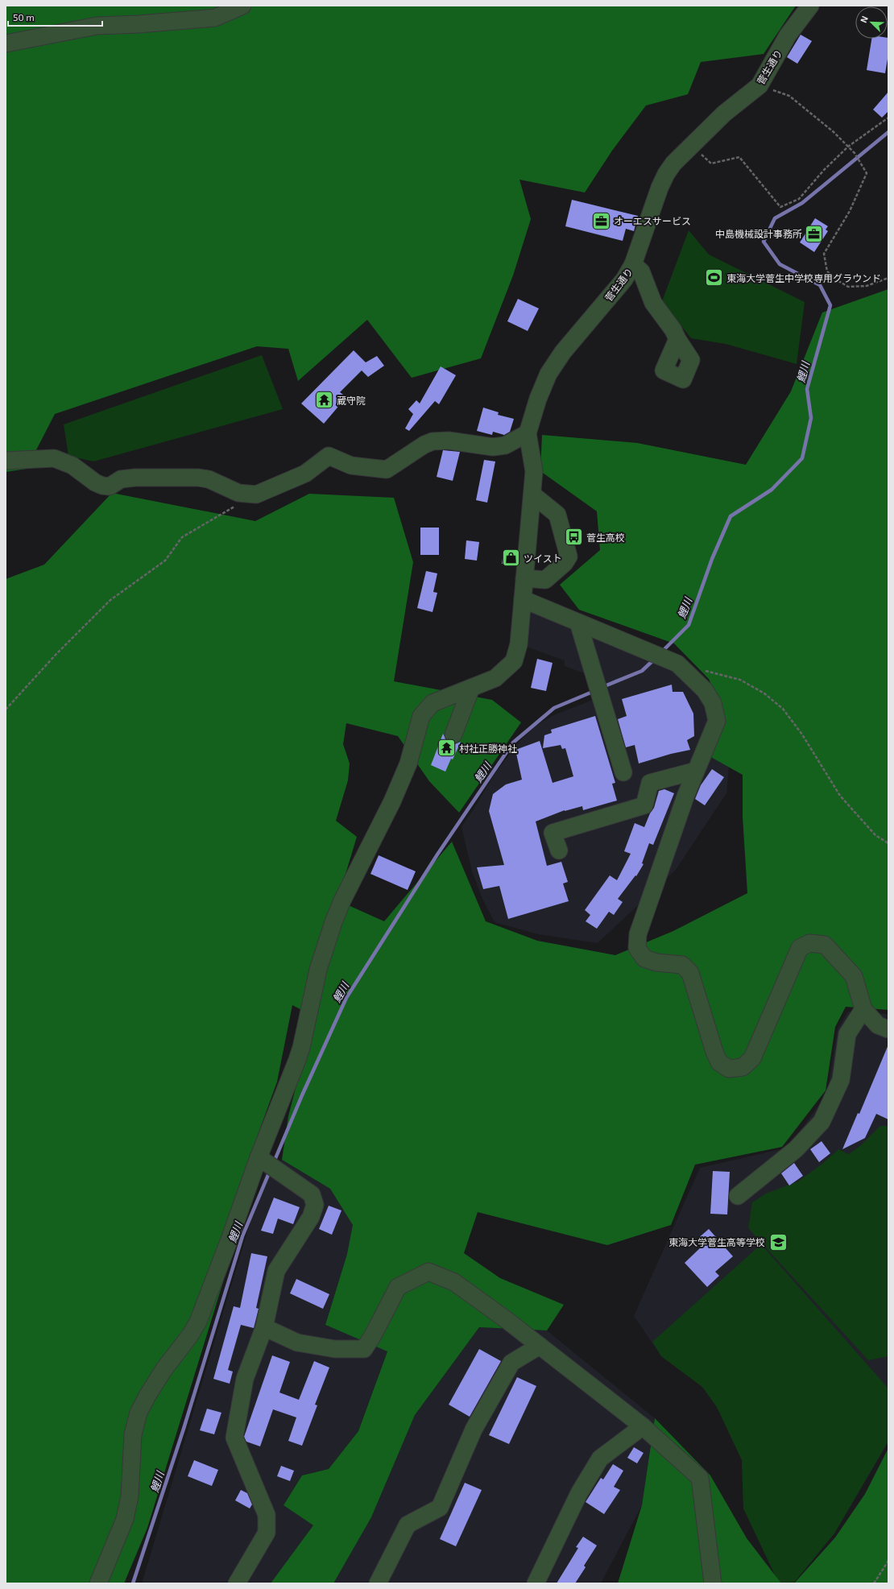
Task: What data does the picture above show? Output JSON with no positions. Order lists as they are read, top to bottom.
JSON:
{
  "streets": {
    "street": ["菅生通り"]
  },
  "water": ["鯉川"],
  "places": {
    "office": ["オーエスサービス", "中島機械設計事務所"],
    "sports": ["東海大学菅生中学校専用グラウンド"],
    "temple": ["蔵守院", "村社正勝神社"],
    "bus stop": ["菅生高校"],
    "shop": ["ツイスト"],
    "school or university": ["東海大学菅生高等学校"]
  },
  "scale_bar": "50 m",
  "north": "top left"
}
